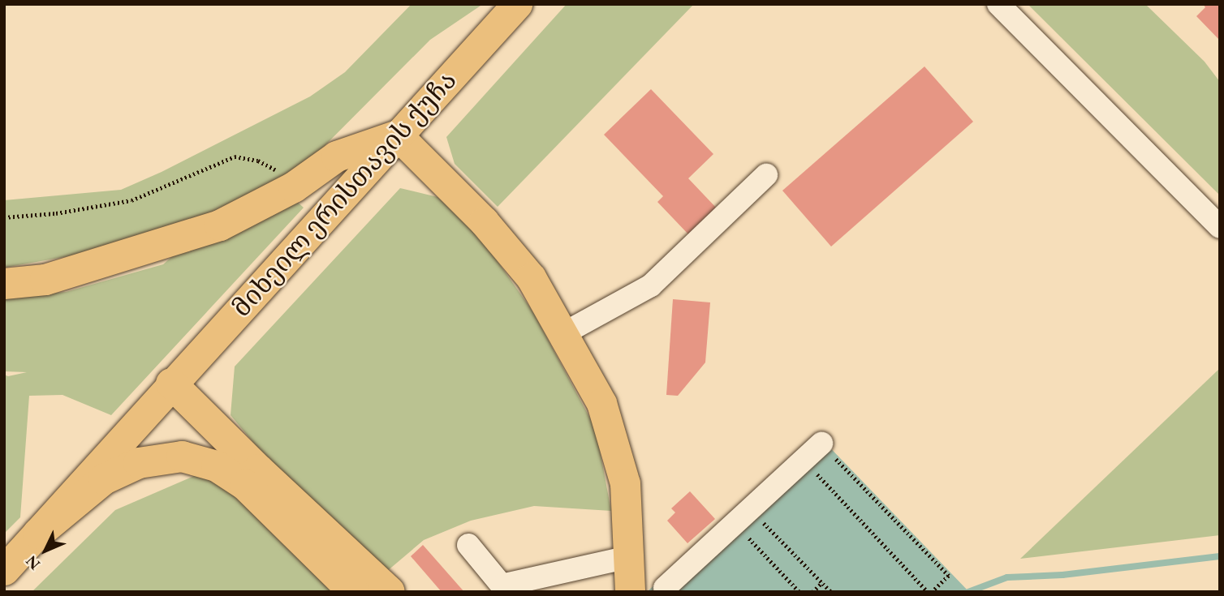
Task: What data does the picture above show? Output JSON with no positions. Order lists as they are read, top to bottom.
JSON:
{
  "streets": {
    "main road": ["მიხეილ ერისთავის ქუჩა"]
  },
  "north": "bottom left"
}
